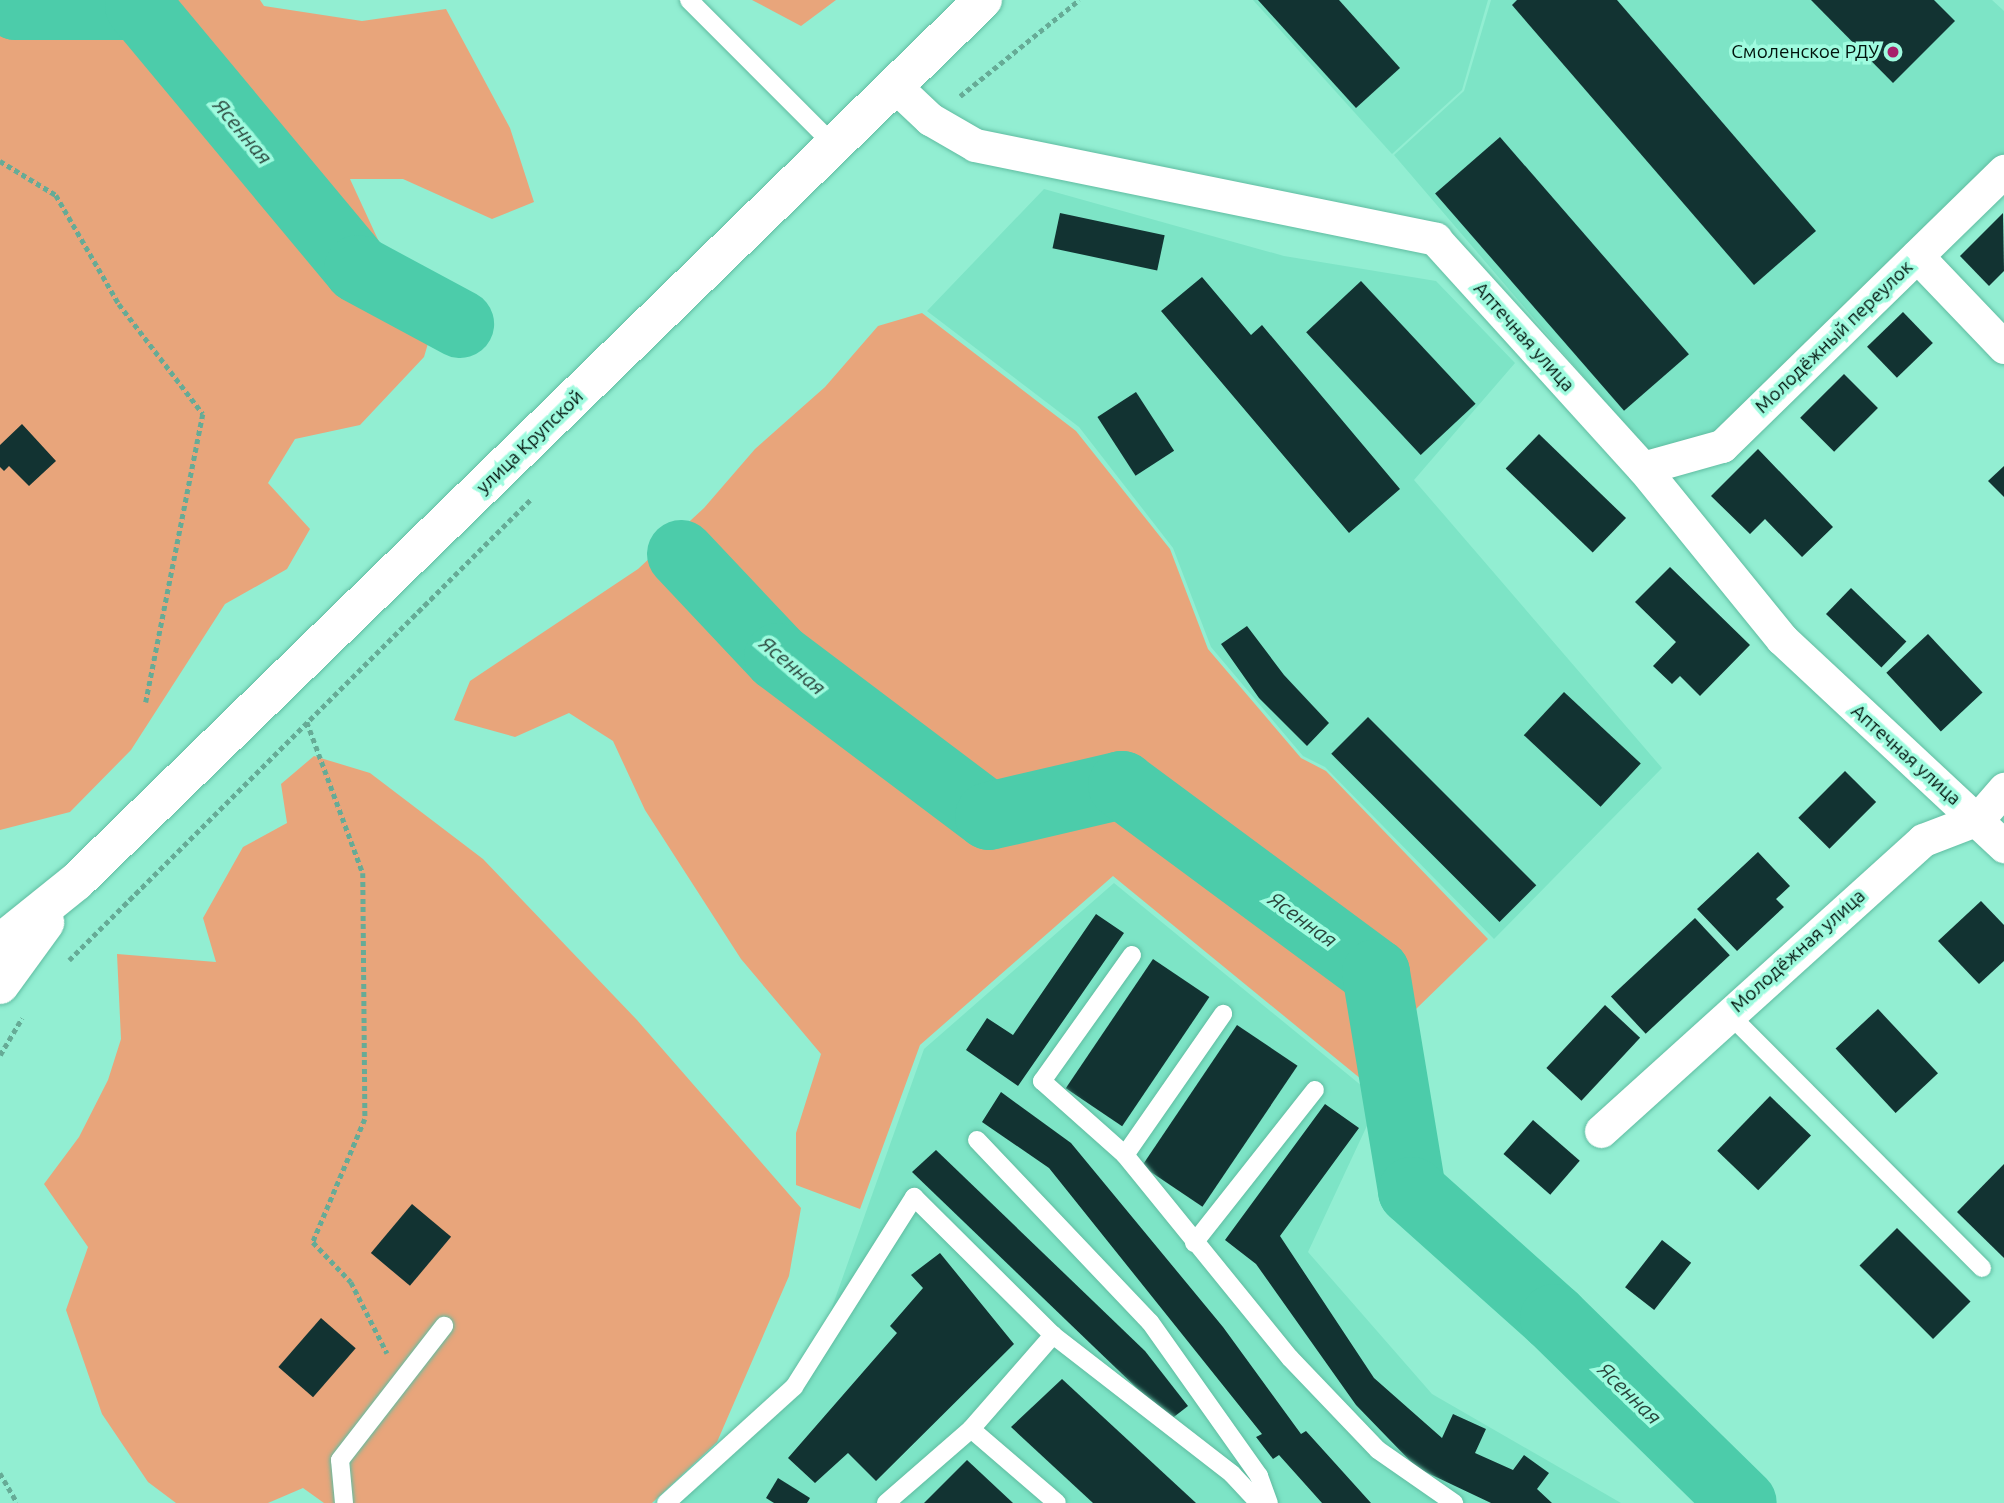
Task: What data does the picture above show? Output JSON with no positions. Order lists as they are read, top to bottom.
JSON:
{
  "streets": {
    "main road": ["улица Крупской"],
    "street": ["Аптечная улица", "Молодёжный переулок", "Молодёжная улица"]
  },
  "crossings": [
    ["Аптечная улица", "Молодёжный переулок"],
    ["Аптечная улица", "улица Крупской"],
    ["Аптечная улица", "Молодёжная улица"]
  ],
  "water": ["Ясенная"],
  "places": ["Смоленское РДУ"]
}
